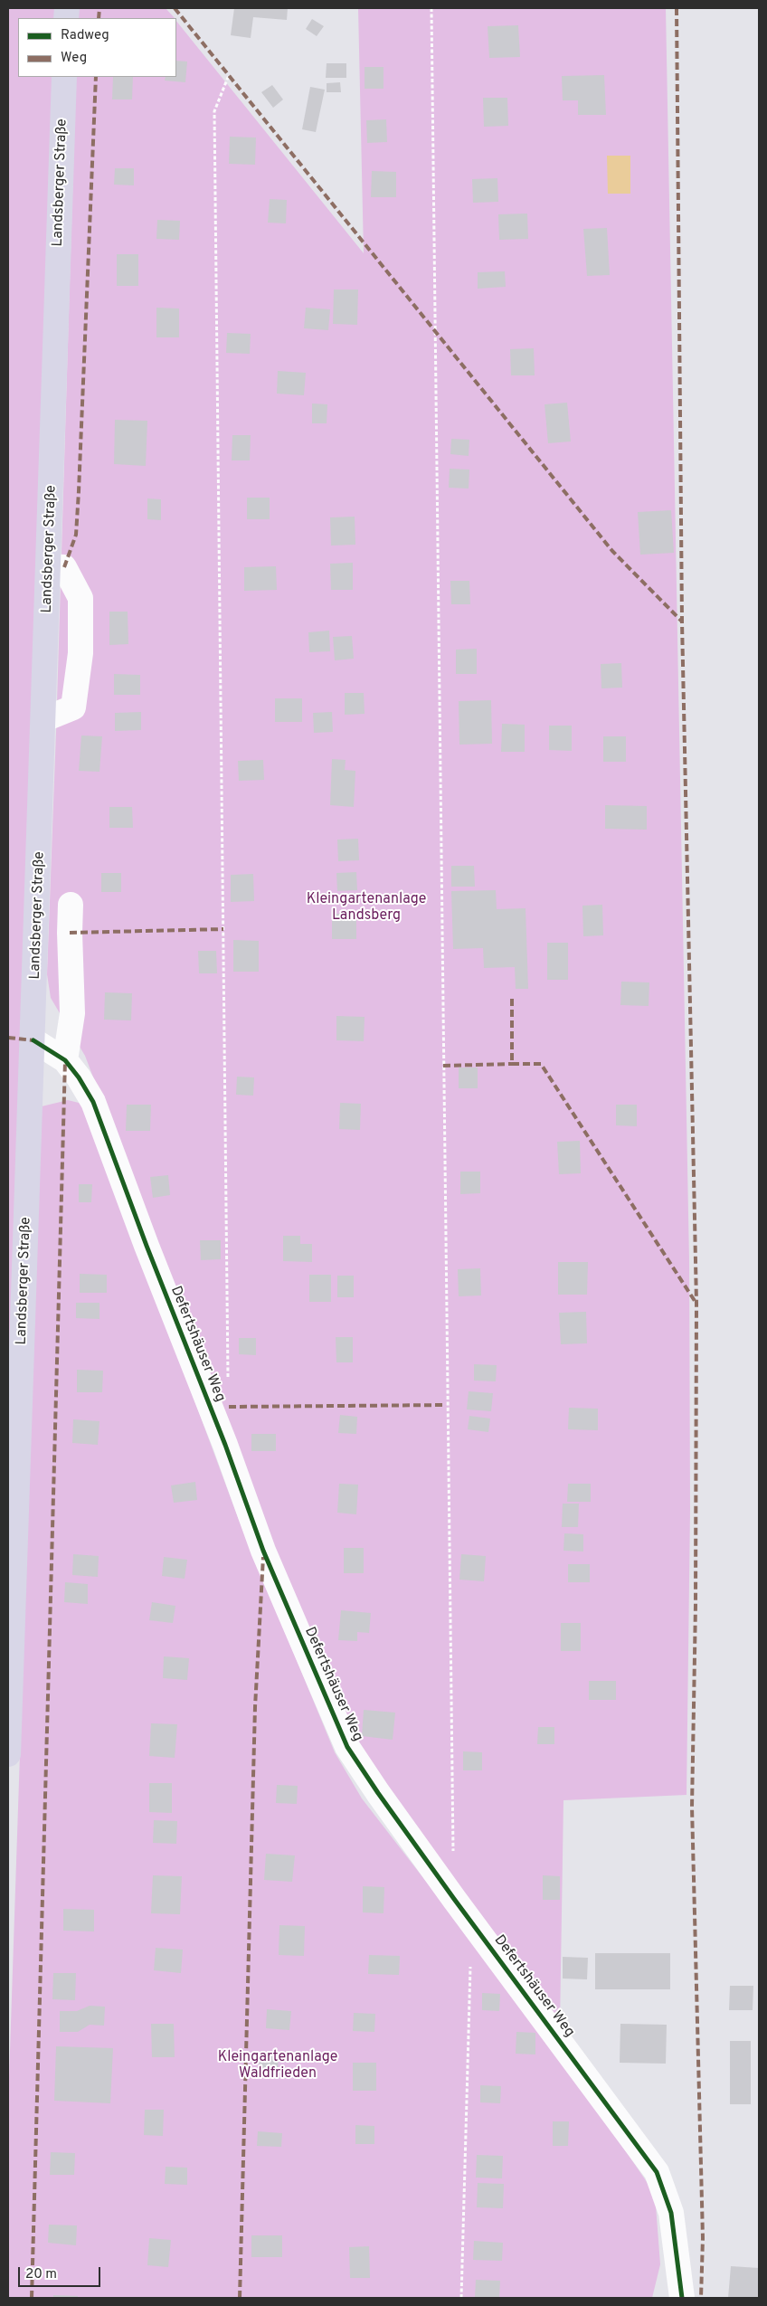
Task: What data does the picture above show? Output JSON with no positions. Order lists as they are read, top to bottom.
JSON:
{
  "streets": {
    "main road": ["Landsberger Straße"],
    "street": ["Defertshäuser Weg"]
  },
  "crossings": [
    ["Landsberger Straße", "Defertshäuser Weg"]
  ],
  "parks": ["Kleingartenanlage Landsberg", "Kleingartenanlage Waldfrieden"],
  "legend": ["Radweg", "Weg"],
  "scale_bar": "20 m"
}
